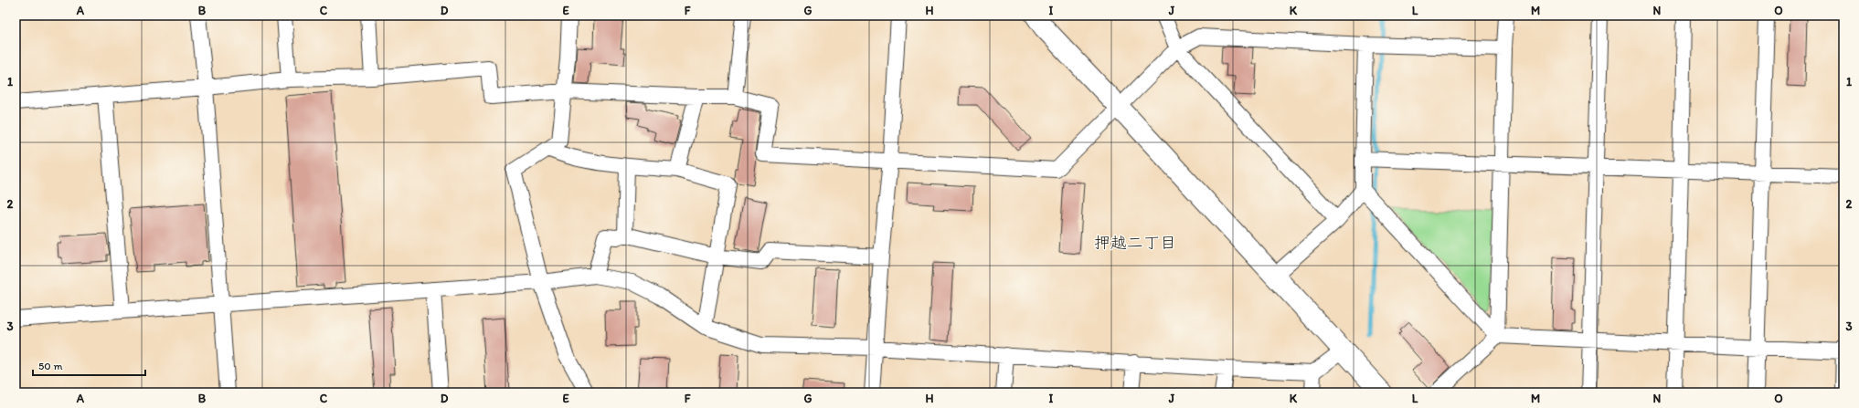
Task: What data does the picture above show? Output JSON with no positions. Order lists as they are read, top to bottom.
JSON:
{
  "districts": ["押越二丁目"],
  "scale_bar": "50 m",
  "grid": {
    "columns": [
      "A",
      "B",
      "C",
      "D",
      "E",
      "F",
      "G",
      "H",
      "I",
      "J",
      "K",
      "L",
      "M",
      "N",
      "O"
    ],
    "rows": ["1", "2", "3"]
  }
}
